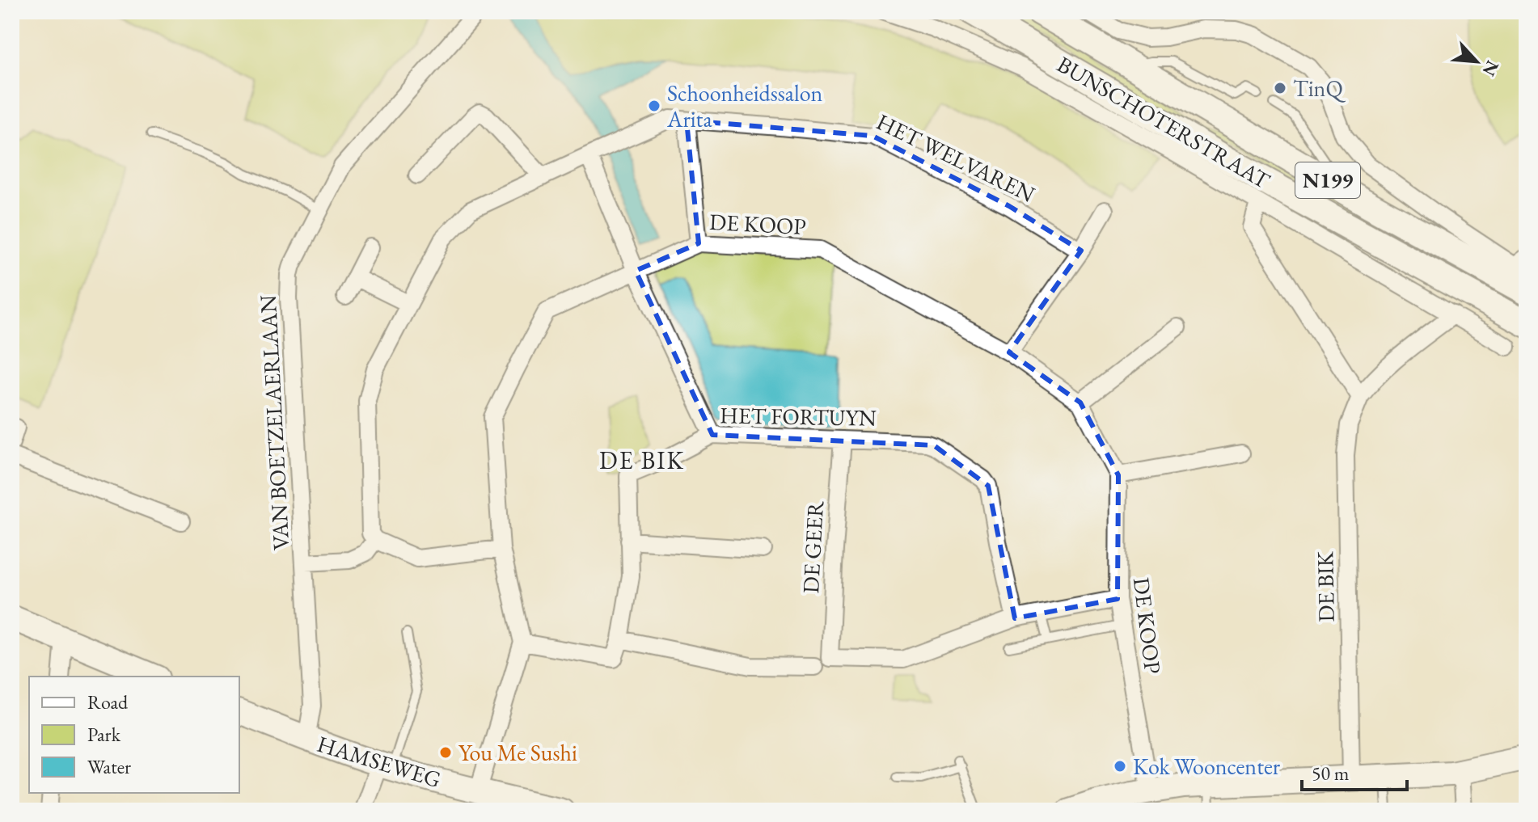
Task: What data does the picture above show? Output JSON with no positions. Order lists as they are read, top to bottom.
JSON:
{
  "streets": {
    "main road": ["BUNSCHOTERSTRAAT", "N199"],
    "street": [
      "HET WELVAREN",
      "DE KOOP",
      "HET FORTUYN",
      "VAN BOETZELAERLAAN",
      "DE GEER",
      "DE BIK",
      "HAMSEWEG"
    ]
  },
  "crossings": [
    ["DE KOOP", "HAMSEWEG"],
    ["HET FORTUYN", "DE GEER"],
    ["VAN BOETZELAERLAAN", "HAMSEWEG"]
  ],
  "districts": ["DE BIK"],
  "places": [
    "TinQ",
    "Schoonheidssalon Arita",
    "You Me Sushi",
    "Kok Wooncenter"
  ],
  "legend": ["Road", "Park", "Water"],
  "scale_bar": "50 m",
  "north": "bottom right"
}
